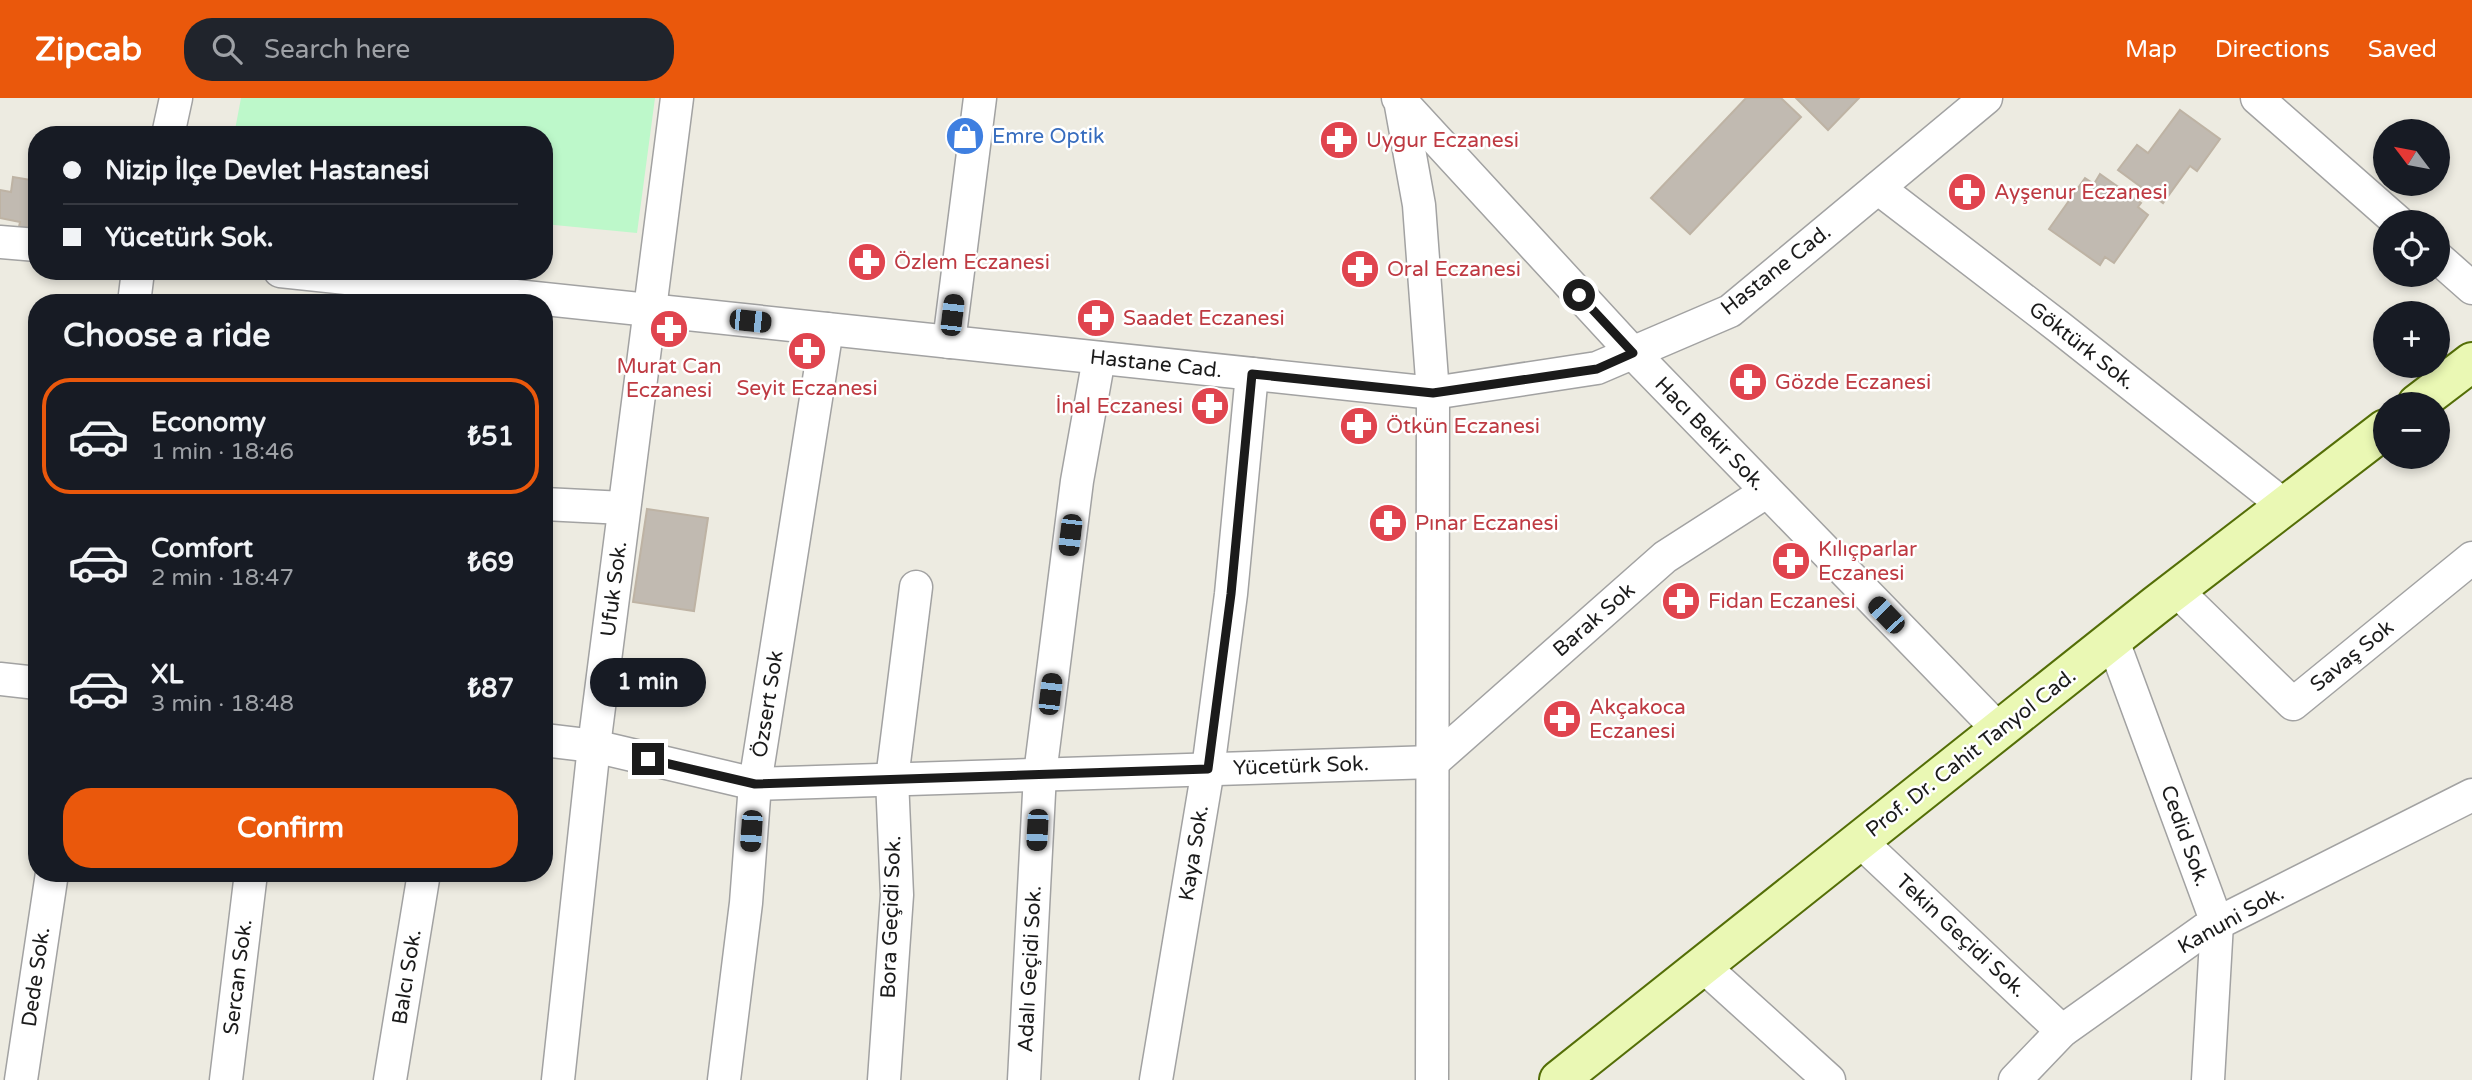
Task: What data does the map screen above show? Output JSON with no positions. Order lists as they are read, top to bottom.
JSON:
{
  "streets": {
    "street": [
      "Hastane Cad.",
      "Göktürk Sok.",
      "Hacı Bekir Sok.",
      "Ufuk Sok.",
      "Barak Sok",
      "Savaş Sok",
      "Özsert Sok",
      "Prof. Dr. Cahit Tanyol Cad.",
      "Yücetürk Sok.",
      "Cedid Sok.",
      "Kaya Sok.",
      "Bora Geçidi Sok.",
      "Kanuni Sok.",
      "Tekin Geçidi Sok.",
      "Adalı Geçidi Sok.",
      "Dede Sok.",
      "Sercan Sok.",
      "Balcı Sok."
    ]
  },
  "crossings": [
    ["Hastane Cad.", "Göktürk Sok."],
    ["Hastane Cad.", "Hacı Bekir Sok."],
    ["Hastane Cad.", "Ufuk Sok."],
    ["Hastane Cad.", "Özsert Sok"],
    ["Hastane Cad.", "Kaya Sok."],
    ["Hastane Cad.", "Adalı Geçidi Sok."],
    ["Göktürk Sok.", "Prof. Dr. Cahit Tanyol Cad."],
    ["Hacı Bekir Sok.", "Barak Sok"],
    ["Hacı Bekir Sok.", "Prof. Dr. Cahit Tanyol Cad."],
    ["Ufuk Sok.", "Yücetürk Sok."],
    ["Barak Sok", "Yücetürk Sok."],
    ["Savaş Sok", "Prof. Dr. Cahit Tanyol Cad."],
    ["Özsert Sok", "Yücetürk Sok."],
    ["Prof. Dr. Cahit Tanyol Cad.", "Cedid Sok."],
    ["Prof. Dr. Cahit Tanyol Cad.", "Tekin Geçidi Sok."],
    ["Yücetürk Sok.", "Kaya Sok."],
    ["Yücetürk Sok.", "Bora Geçidi Sok."],
    ["Yücetürk Sok.", "Adalı Geçidi Sok."],
    ["Cedid Sok.", "Kanuni Sok."],
    ["Kanuni Sok.", "Tekin Geçidi Sok."]
  ],
  "places": {
    "shop": ["Emre Optik"],
    "pharmacy": [
      "Uygur Eczanesi",
      "Ayşenur Eczanesi",
      "Özlem Eczanesi",
      "Oral Eczanesi",
      "Saadet Eczanesi",
      "Murat Can Eczanesi",
      "Seyit Eczanesi",
      "Gözde Eczanesi",
      "İnal Eczanesi",
      "Ötkün Eczanesi",
      "Pınar Eczanesi",
      "Kılıçparlar Eczanesi",
      "Fidan Eczanesi",
      "Akçakoca Eczanesi"
    ]
  },
  "north": "top left",
  "page": {
    "header": "Zipcab",
    "search": "Search here",
    "nav": ["Map", "Directions", "Saved"],
    "map_buttons": ["+", "−"],
    "banner": ["Nizip İlçe Devlet Hastanesi", "Yücetürk Sok."],
    "heading": "Choose a ride",
    "list": [
      {
        "name": "Economy",
        "note": "1 min · 18:46",
        "value": "₺51"
      },
      {
        "name": "Comfort",
        "note": "2 min · 18:47",
        "value": "₺69"
      },
      {
        "name": "XL",
        "note": "3 min · 18:48",
        "value": "₺87"
      }
    ],
    "bubble": "1 min",
    "buttons": "Confirm"
  }
}
